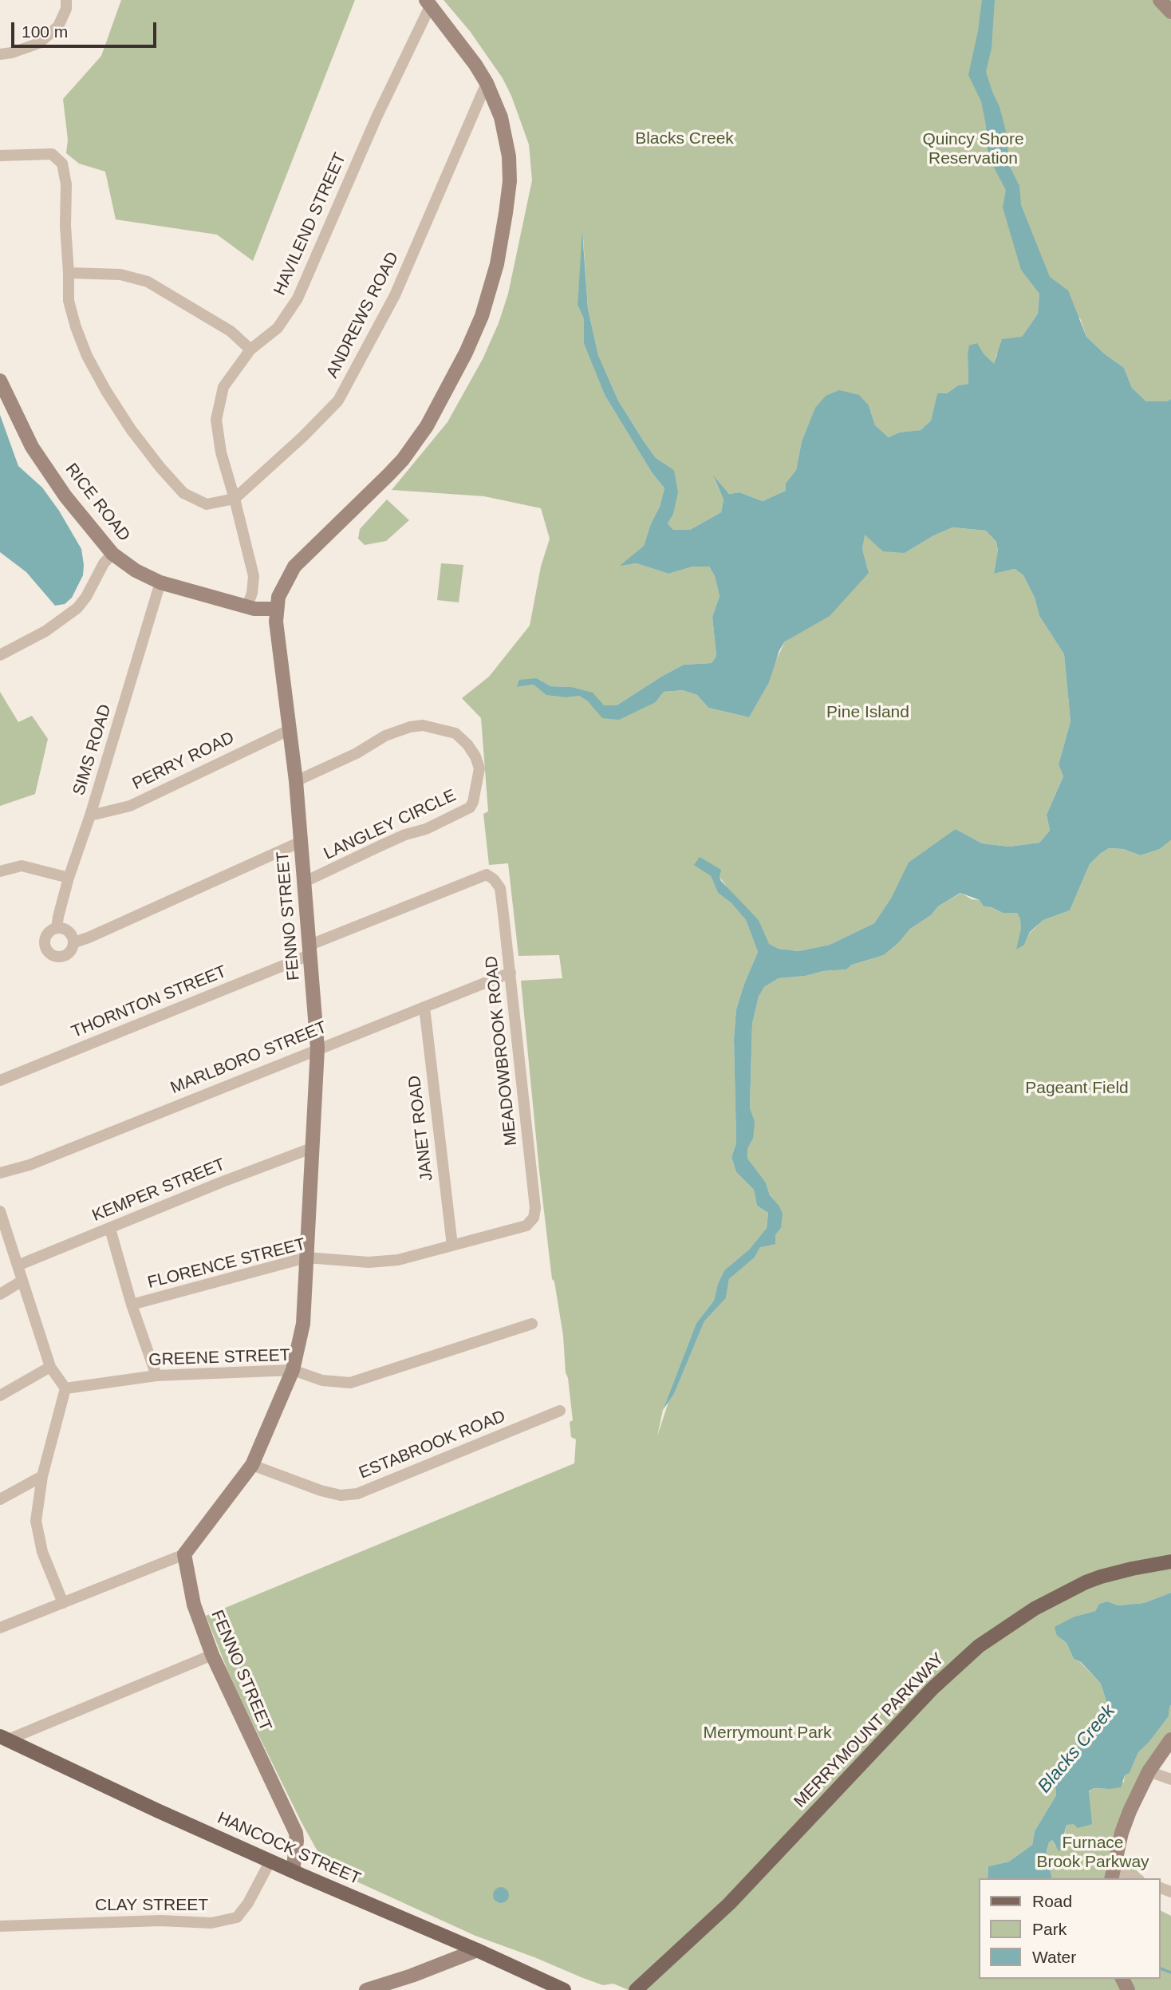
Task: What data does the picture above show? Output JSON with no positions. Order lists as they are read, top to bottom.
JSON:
{
  "streets": {
    "main road": ["MERRYMOUNT PARKWAY", "HANCOCK STREET"],
    "street": [
      "HAVILEND STREET",
      "ANDREWS ROAD",
      "RICE ROAD",
      "SIMS ROAD",
      "PERRY ROAD",
      "LANGLEY CIRCLE",
      "FENNO STREET",
      "THORNTON STREET",
      "MEADOWBROOK ROAD",
      "MARLBORO STREET",
      "JANET ROAD",
      "KEMPER STREET",
      "FLORENCE STREET",
      "GREENE STREET",
      "ESTABROOK ROAD",
      "CLAY STREET"
    ]
  },
  "crossings": [
    ["HAVILEND STREET", "ANDREWS ROAD"],
    ["HAVILEND STREET", "RICE ROAD"],
    ["HAVILEND STREET", "FENNO STREET"],
    ["ANDREWS ROAD", "FENNO STREET"],
    ["RICE ROAD", "SIMS ROAD"],
    ["RICE ROAD", "FENNO STREET"],
    ["SIMS ROAD", "PERRY ROAD"],
    ["SIMS ROAD", "FENNO STREET"],
    ["PERRY ROAD", "FENNO STREET"],
    ["LANGLEY CIRCLE", "FENNO STREET"],
    ["FENNO STREET", "THORNTON STREET"],
    ["FENNO STREET", "MARLBORO STREET"],
    ["FENNO STREET", "KEMPER STREET"],
    ["FENNO STREET", "FLORENCE STREET"],
    ["FENNO STREET", "GREENE STREET"],
    ["FENNO STREET", "ESTABROOK ROAD"],
    ["FENNO STREET", "HANCOCK STREET"],
    ["THORNTON STREET", "MEADOWBROOK ROAD"],
    ["MEADOWBROOK ROAD", "MARLBORO STREET"],
    ["MEADOWBROOK ROAD", "FLORENCE STREET"],
    ["MARLBORO STREET", "JANET ROAD"],
    ["JANET ROAD", "FLORENCE STREET"],
    ["HANCOCK STREET", "CLAY STREET"]
  ],
  "water": ["Blacks Creek"],
  "parks": [
    "Blacks Creek",
    "Quincy Shore Reservation",
    "Pine Island",
    "Pageant Field",
    "Merrymount Park",
    "Furnace Brook Parkway"
  ],
  "legend": ["Road", "Park", "Water"],
  "scale_bar": "100 m"
}
